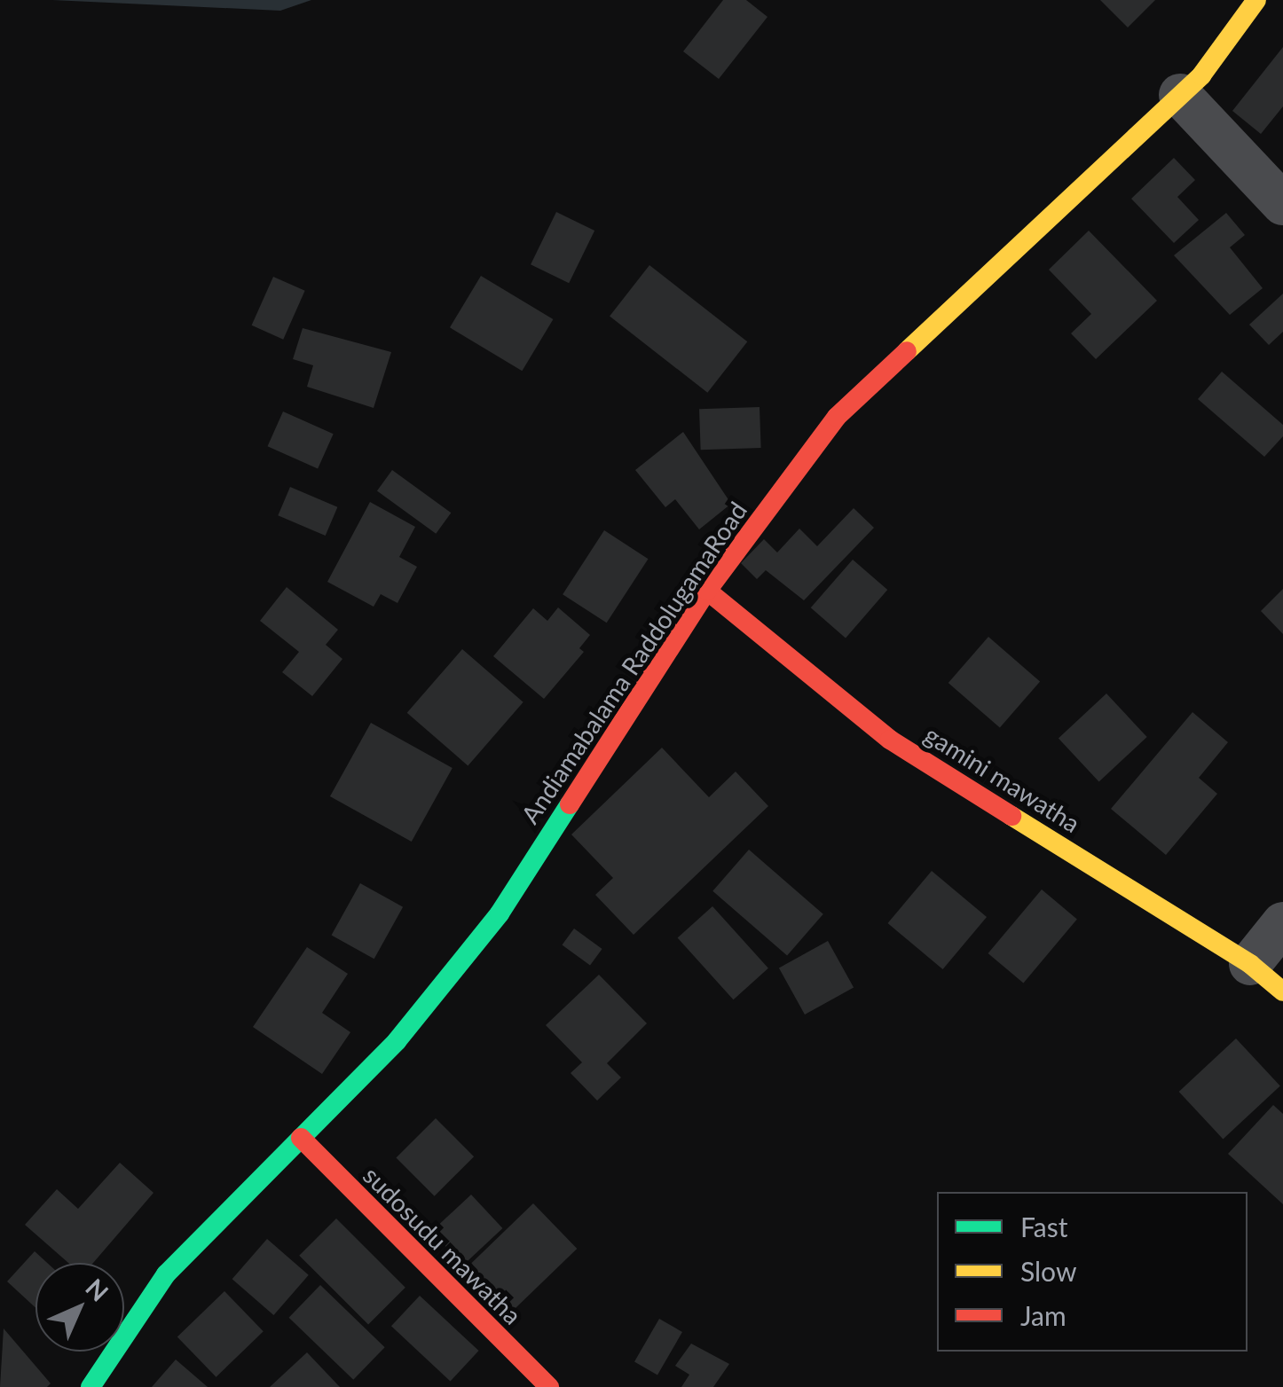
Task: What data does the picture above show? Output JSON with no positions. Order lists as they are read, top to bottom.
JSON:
{
  "streets": {
    "street": ["Andiamabalama RaddolugamaRoad", "gamini mawatha", "sudosudu mawatha"]
  },
  "crossings": [
    ["Andiamabalama RaddolugamaRoad", "gamini mawatha"],
    ["Andiamabalama RaddolugamaRoad", "sudosudu mawatha"]
  ],
  "legend": ["Fast", "Slow", "Jam"],
  "north": "top right"
}
